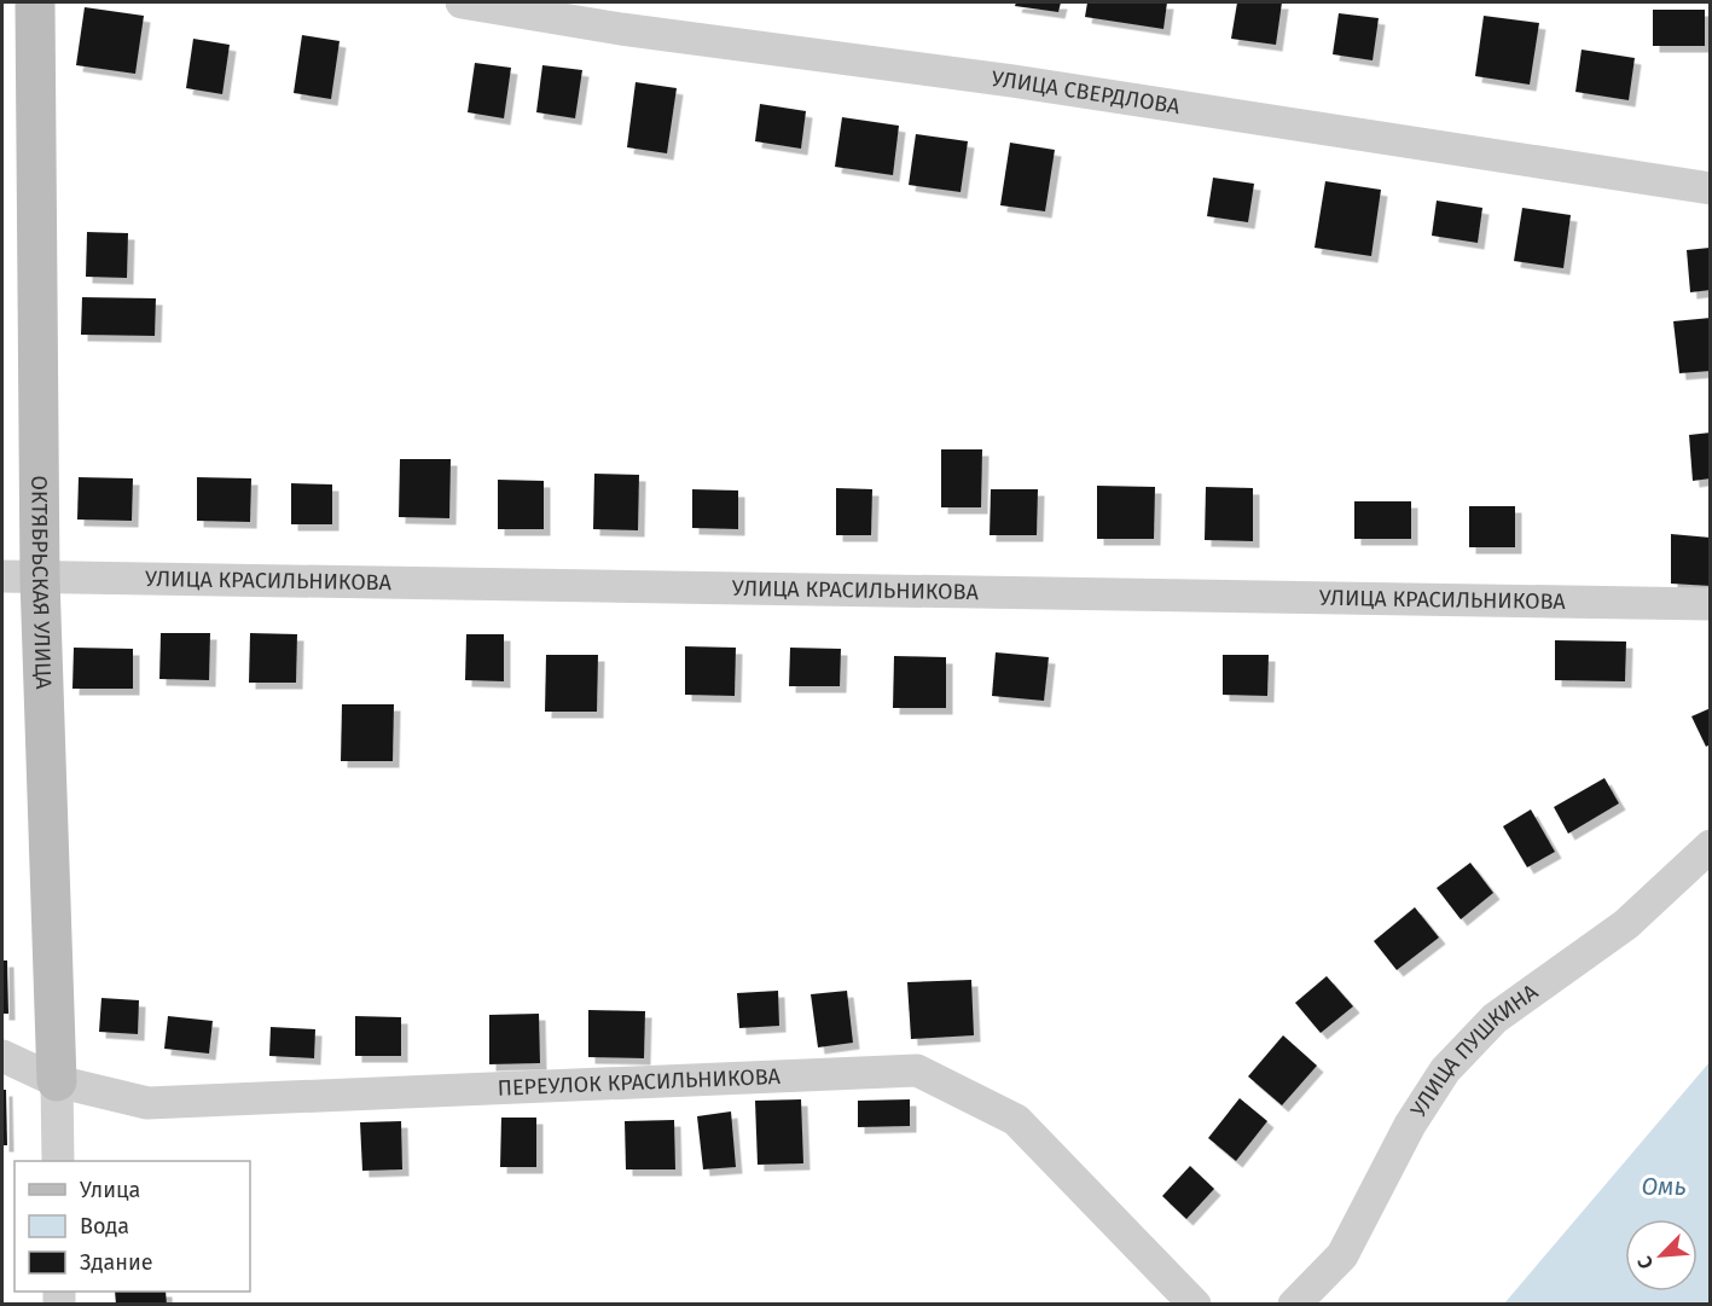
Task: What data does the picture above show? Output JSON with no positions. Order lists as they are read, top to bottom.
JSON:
{
  "streets": {
    "street": [
      "УЛИЦА СВЕРДЛОВА",
      "ОКТЯБРЬСКАЯ УЛИЦА",
      "УЛИЦА КРАСИЛЬНИКОВА",
      "УЛИЦА ПУШКИНА",
      "ПЕРЕУЛОК КРАСИЛЬНИКОВА"
    ]
  },
  "crossings": [
    ["ОКТЯБРЬСКАЯ УЛИЦА", "УЛИЦА КРАСИЛЬНИКОВА"],
    ["ОКТЯБРЬСКАЯ УЛИЦА", "ПЕРЕУЛОК КРАСИЛЬНИКОВА"]
  ],
  "water": ["Омь"],
  "legend": ["Улица", "Вода", "Здание"],
  "north": "bottom left"
}
